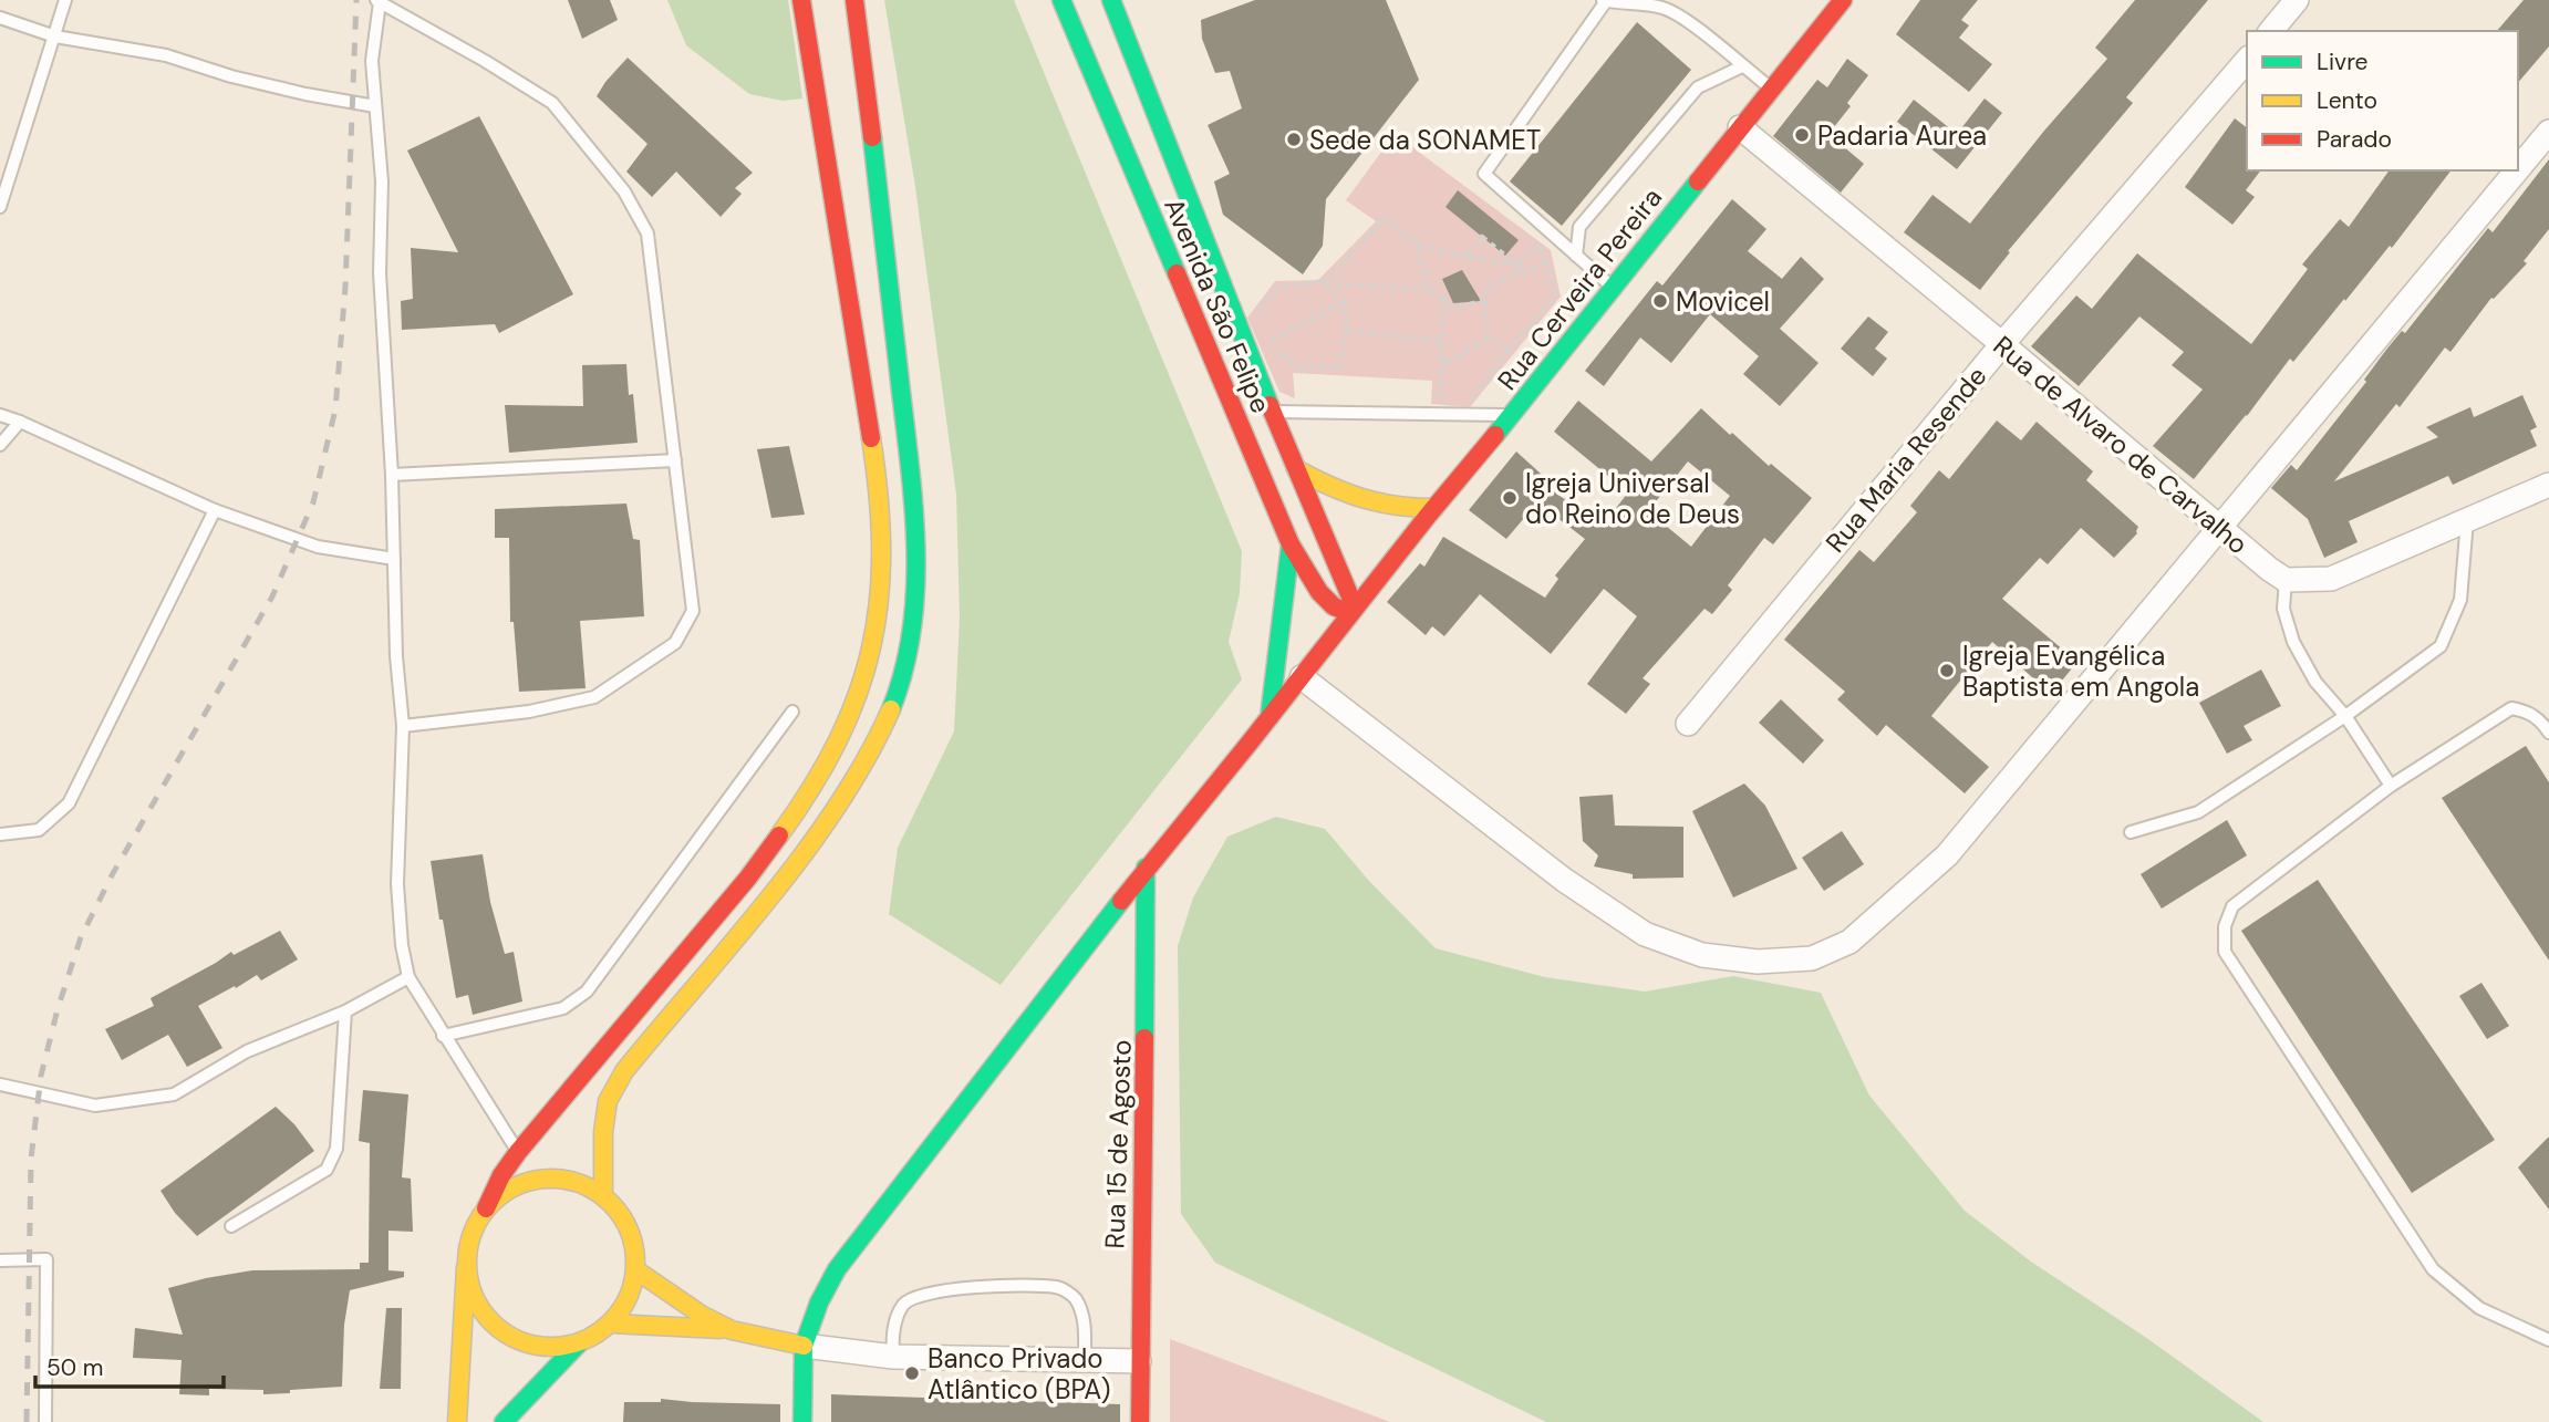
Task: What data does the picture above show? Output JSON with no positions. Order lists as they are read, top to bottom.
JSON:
{
  "streets": {
    "main road": ["Rua Cerveira Pereira", "Avenida São Felipe", "Rua 15 de Agosto"],
    "street": ["Rua de Alvaro de Carvalho", "Rua Maria Resende"]
  },
  "crossings": [
    ["Rua Cerveira Pereira", "Avenida São Felipe"],
    ["Rua Cerveira Pereira", "Rua de Alvaro de Carvalho"],
    ["Rua Cerveira Pereira", "Rua 15 de Agosto"],
    ["Rua de Alvaro de Carvalho", "Rua Maria Resende"]
  ],
  "places": [
    "Padaria Aurea",
    "Sede da SONAMET",
    "Movicel",
    "Igreja Universal do Reino de Deus",
    "Igreja Evangélica Baptista em Angola",
    "Banco Privado Atlântico (BPA)"
  ],
  "legend": ["Livre", "Lento", "Parado"],
  "scale_bar": "50 m"
}
